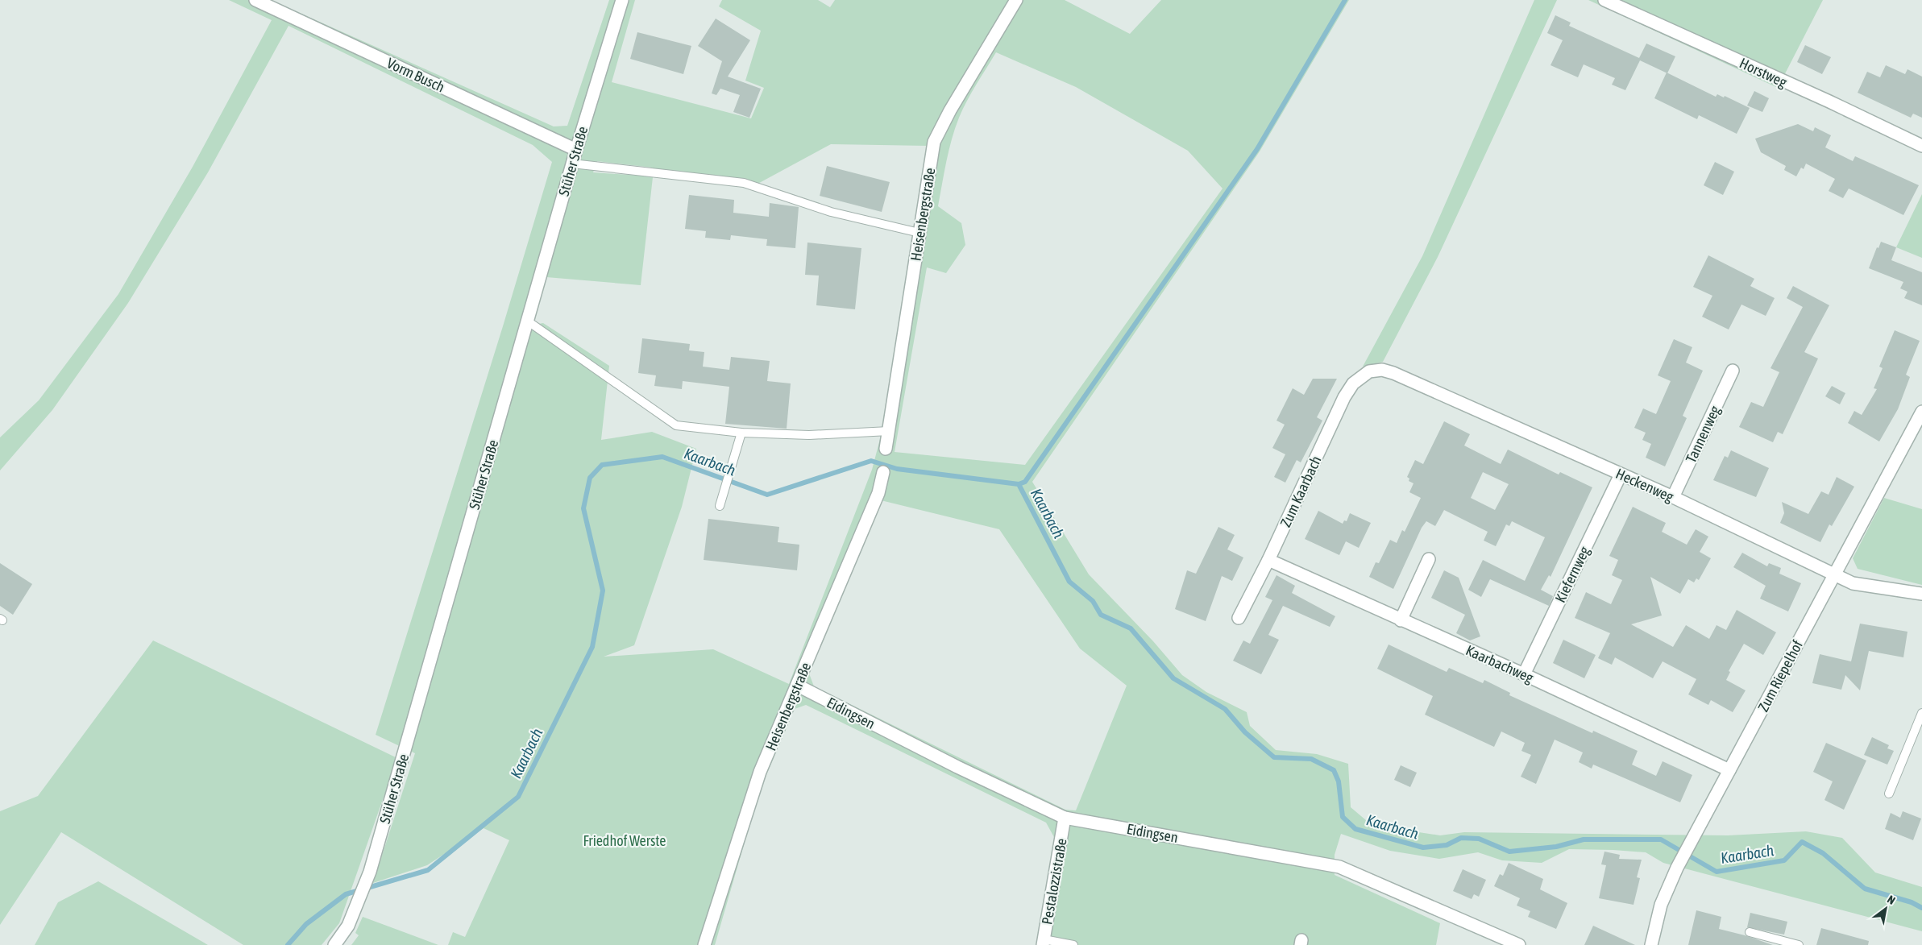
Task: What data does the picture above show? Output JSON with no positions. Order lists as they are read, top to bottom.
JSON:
{
  "streets": {
    "street": [
      "Horstweg",
      "Vorm Busch",
      "Stüher Straße",
      "Heisenbergstraße",
      "Tannenweg",
      "Heckenweg",
      "Zum Kaarbach",
      "Kiefernweg",
      "Kaarbachweg",
      "Zum Riepelhof",
      "Eidingsen",
      "Pestalozzistraße"
    ]
  },
  "crossings": [
    ["Vorm Busch", "Stüher Straße"],
    ["Heisenbergstraße", "Eidingsen"],
    ["Tannenweg", "Heckenweg"],
    ["Heckenweg", "Zum Kaarbach"],
    ["Heckenweg", "Kiefernweg"],
    ["Heckenweg", "Zum Riepelhof"],
    ["Zum Kaarbach", "Kaarbachweg"],
    ["Kiefernweg", "Kaarbachweg"],
    ["Kaarbachweg", "Zum Riepelhof"],
    ["Eidingsen", "Pestalozzistraße"]
  ],
  "water": ["Kaarbach"],
  "parks": ["Friedhof Werste"],
  "north": "top right"
}
